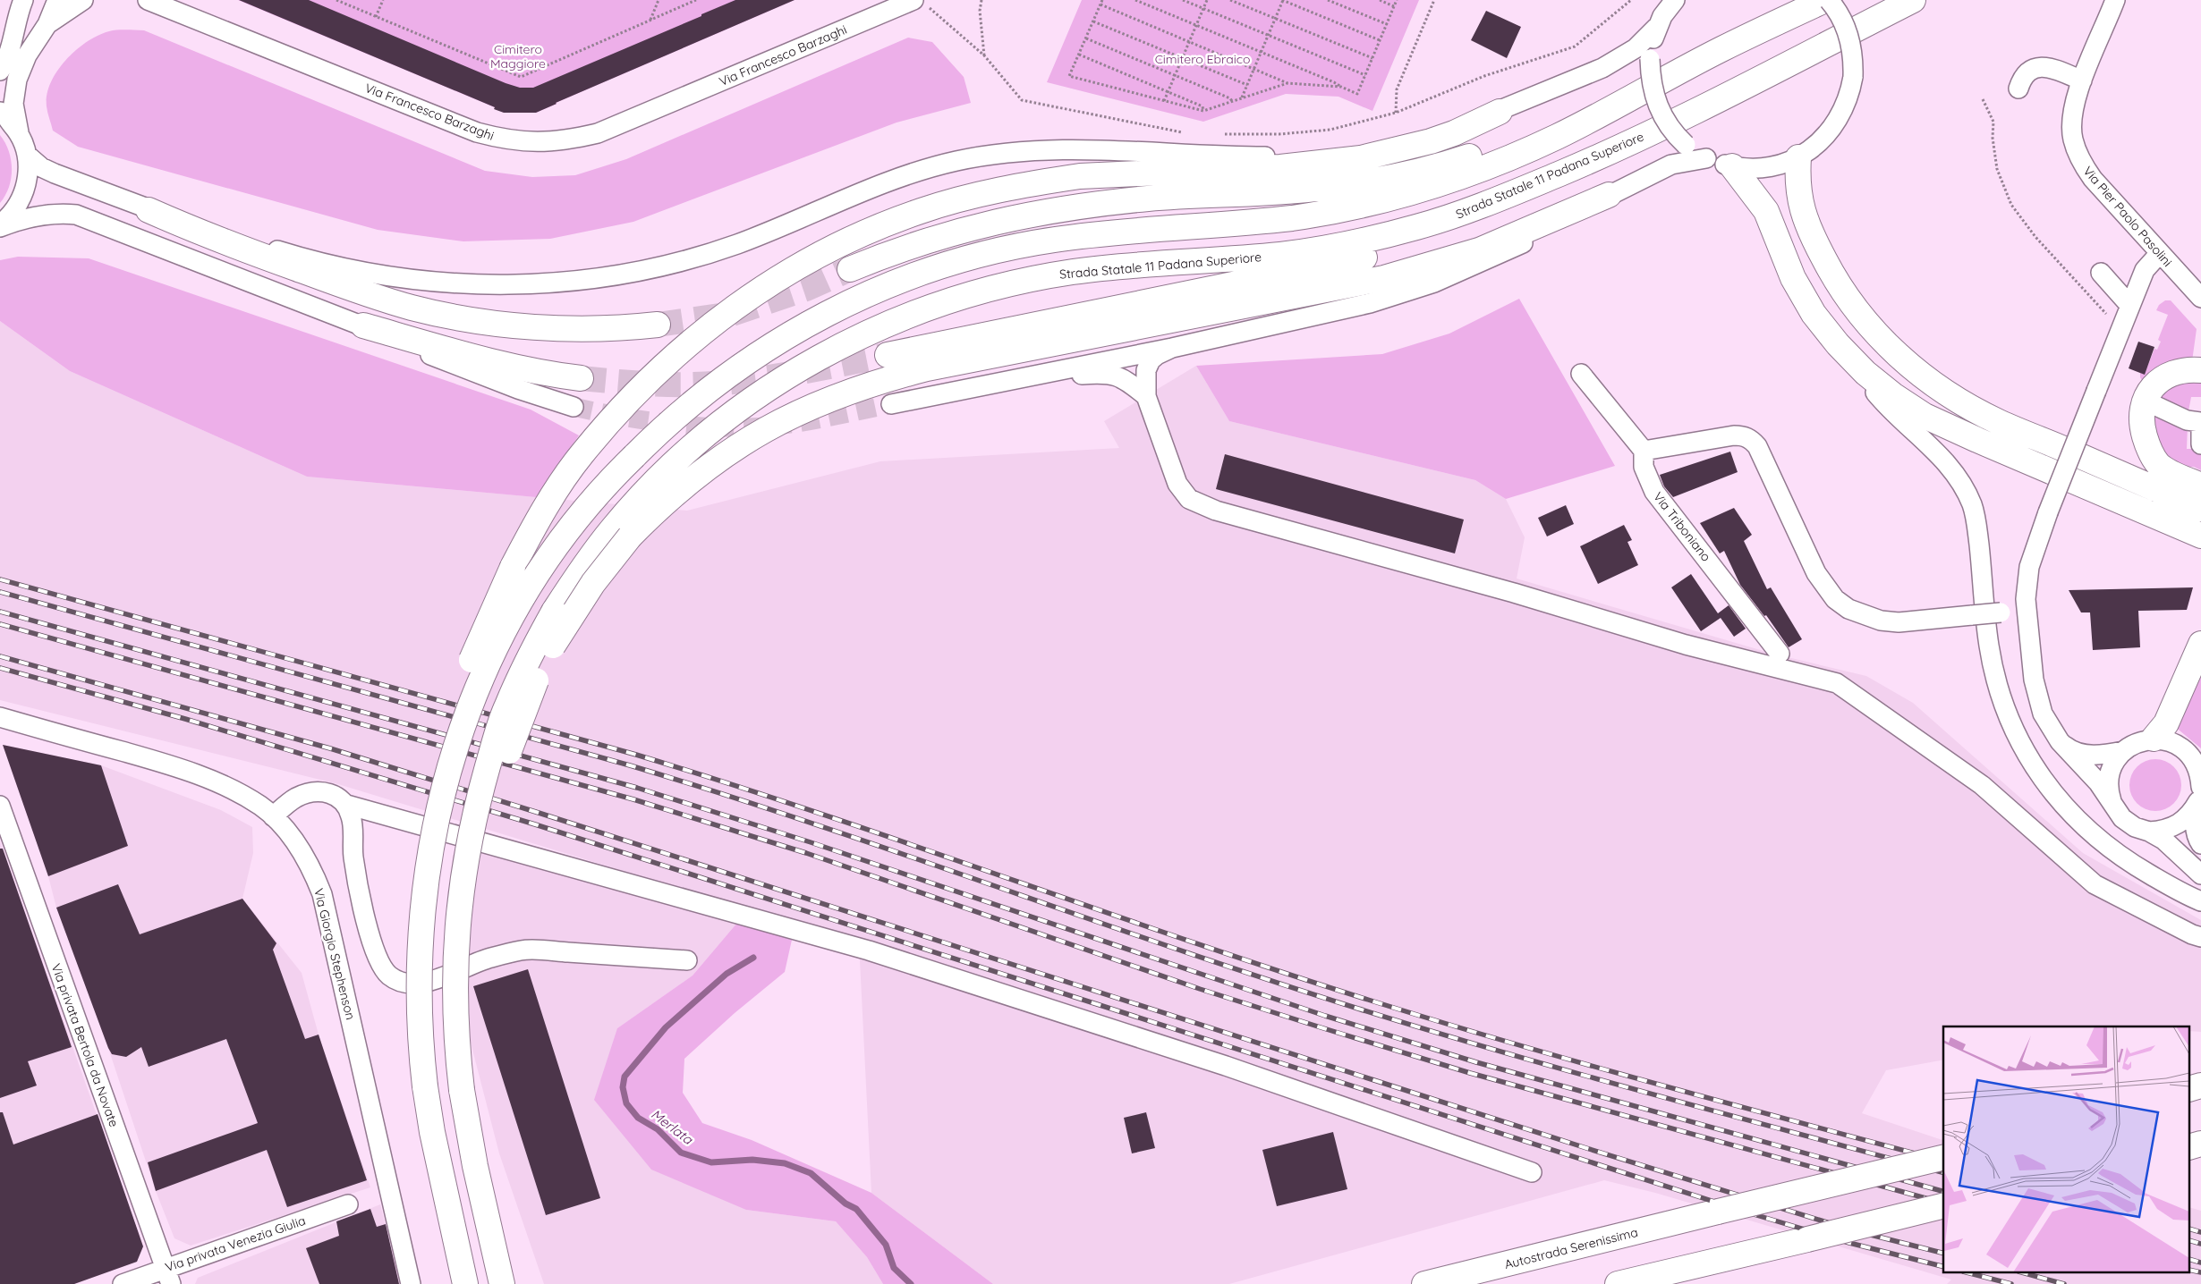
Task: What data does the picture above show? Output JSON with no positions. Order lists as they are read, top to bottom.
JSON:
{
  "streets": {
    "highway": ["Strada Statale 11 Padana Superiore", "Autostrada Serenissima"],
    "street": [
      "Via Francesco Barzaghi",
      "Via Pier Paolo Pasolini",
      "Via Triboniano",
      "Via Giorgio Stephenson",
      "Via privata Bertola da Novate",
      "Via privata Venezia Giulia"
    ]
  },
  "crossings": [
    ["Via privata Bertola da Novate", "Via privata Venezia Giulia"]
  ],
  "water": ["Merlata"],
  "parks": ["Cimitero Maggiore", "Cimitero Ebraico"]
}
